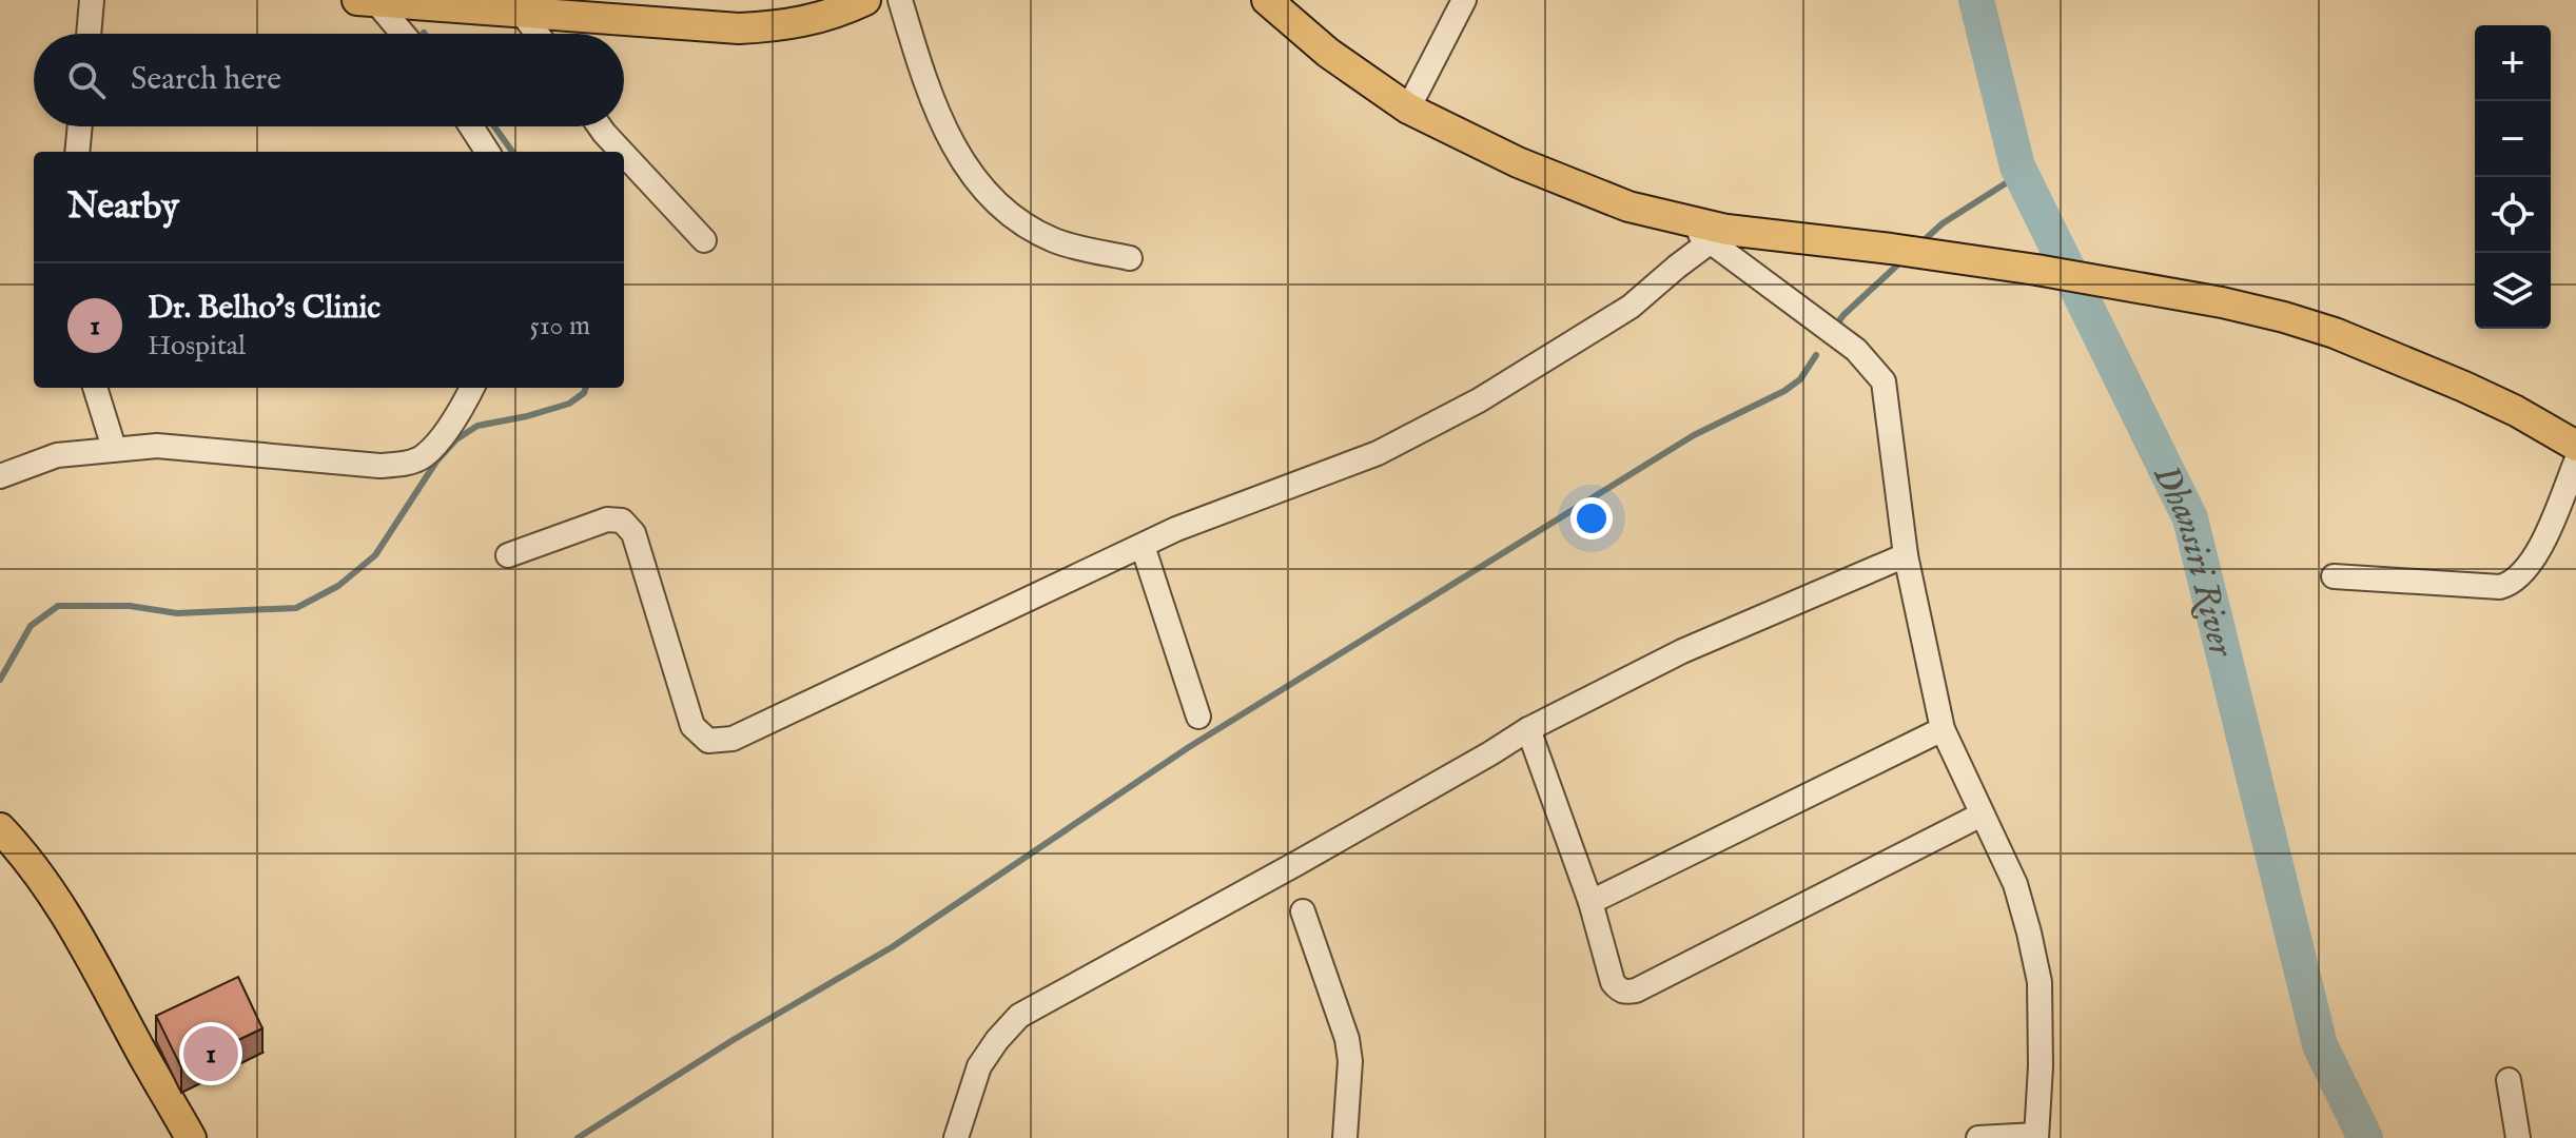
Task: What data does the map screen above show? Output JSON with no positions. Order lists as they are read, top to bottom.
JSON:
{
  "water": ["Dhansiri River"],
  "page": {
    "map_buttons": ["+", "−"],
    "search": "Search here",
    "heading": "Nearby",
    "list": [
      {
        "mark": "1",
        "name": "Dr. Belho's Clinic",
        "note": "Hospital",
        "value": "510 m"
      }
    ],
    "pins": "1"
  }
}
